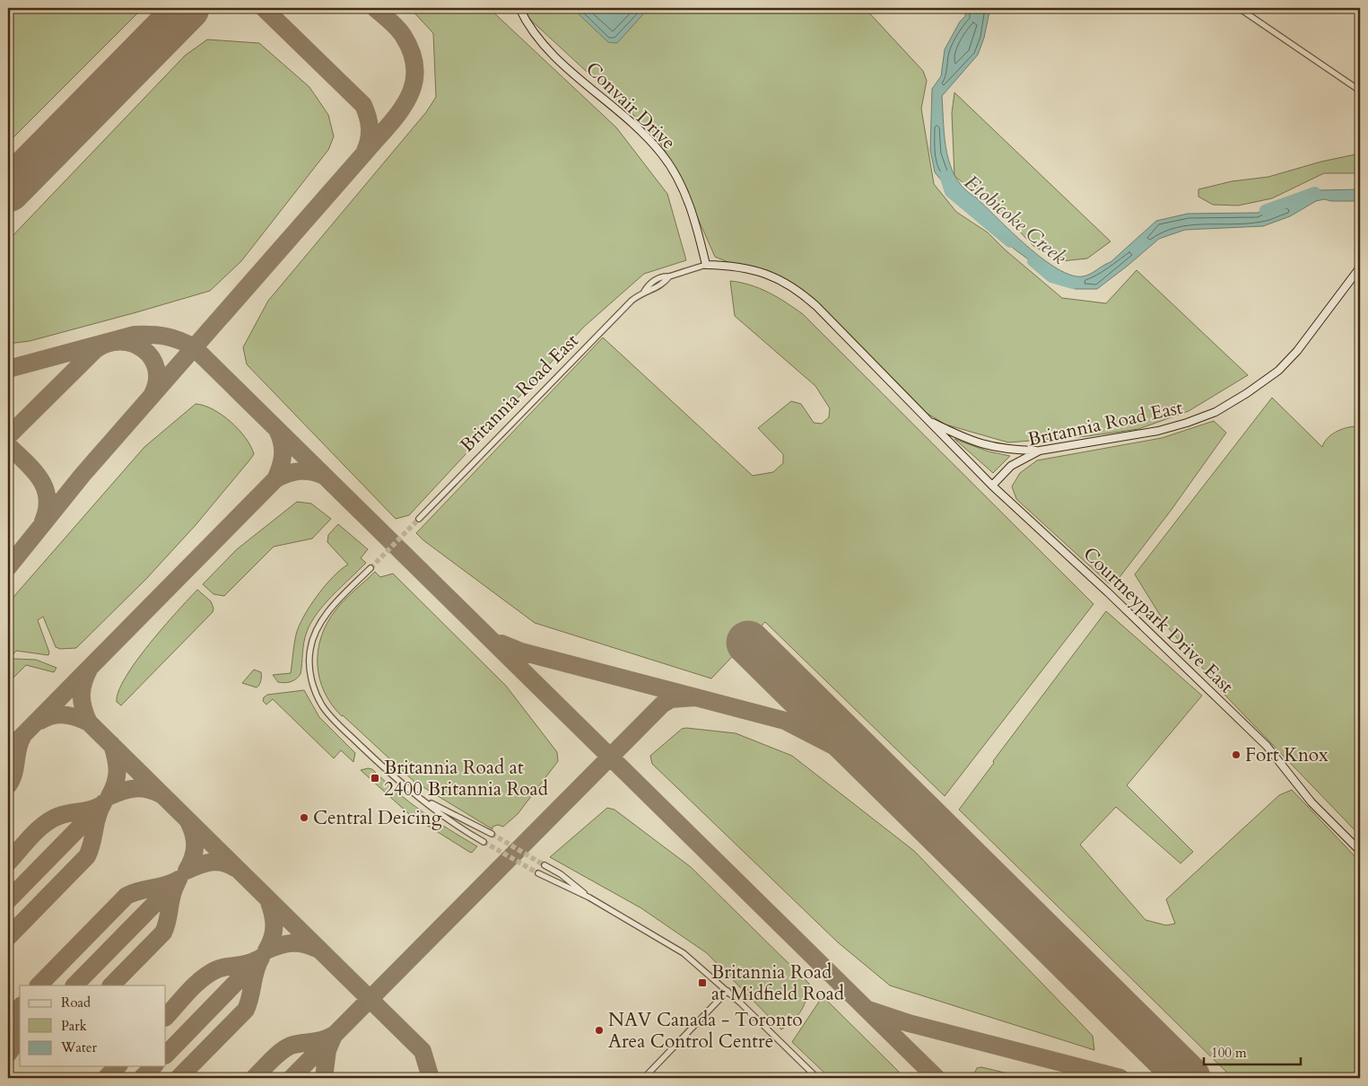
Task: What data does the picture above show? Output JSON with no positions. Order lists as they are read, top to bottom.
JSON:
{
  "streets": {
    "street": ["Convair Drive", "Britannia Road East", "Courtneypark Drive East"]
  },
  "crossings": [
    ["Convair Drive", "Britannia Road East"],
    ["Britannia Road East", "Courtneypark Drive East"]
  ],
  "water": ["Etobicoke Creek"],
  "places": {
    "other": ["Fort Knox", "Central Deicing", "NAV Canada - Toronto Area Control Centre"],
    "transit": ["Britannia Road at 2400 Britannia Road", "Britannia Road at Midfield Road"]
  },
  "legend": ["Road", "Park", "Water"],
  "scale_bar": "100 m"
}
